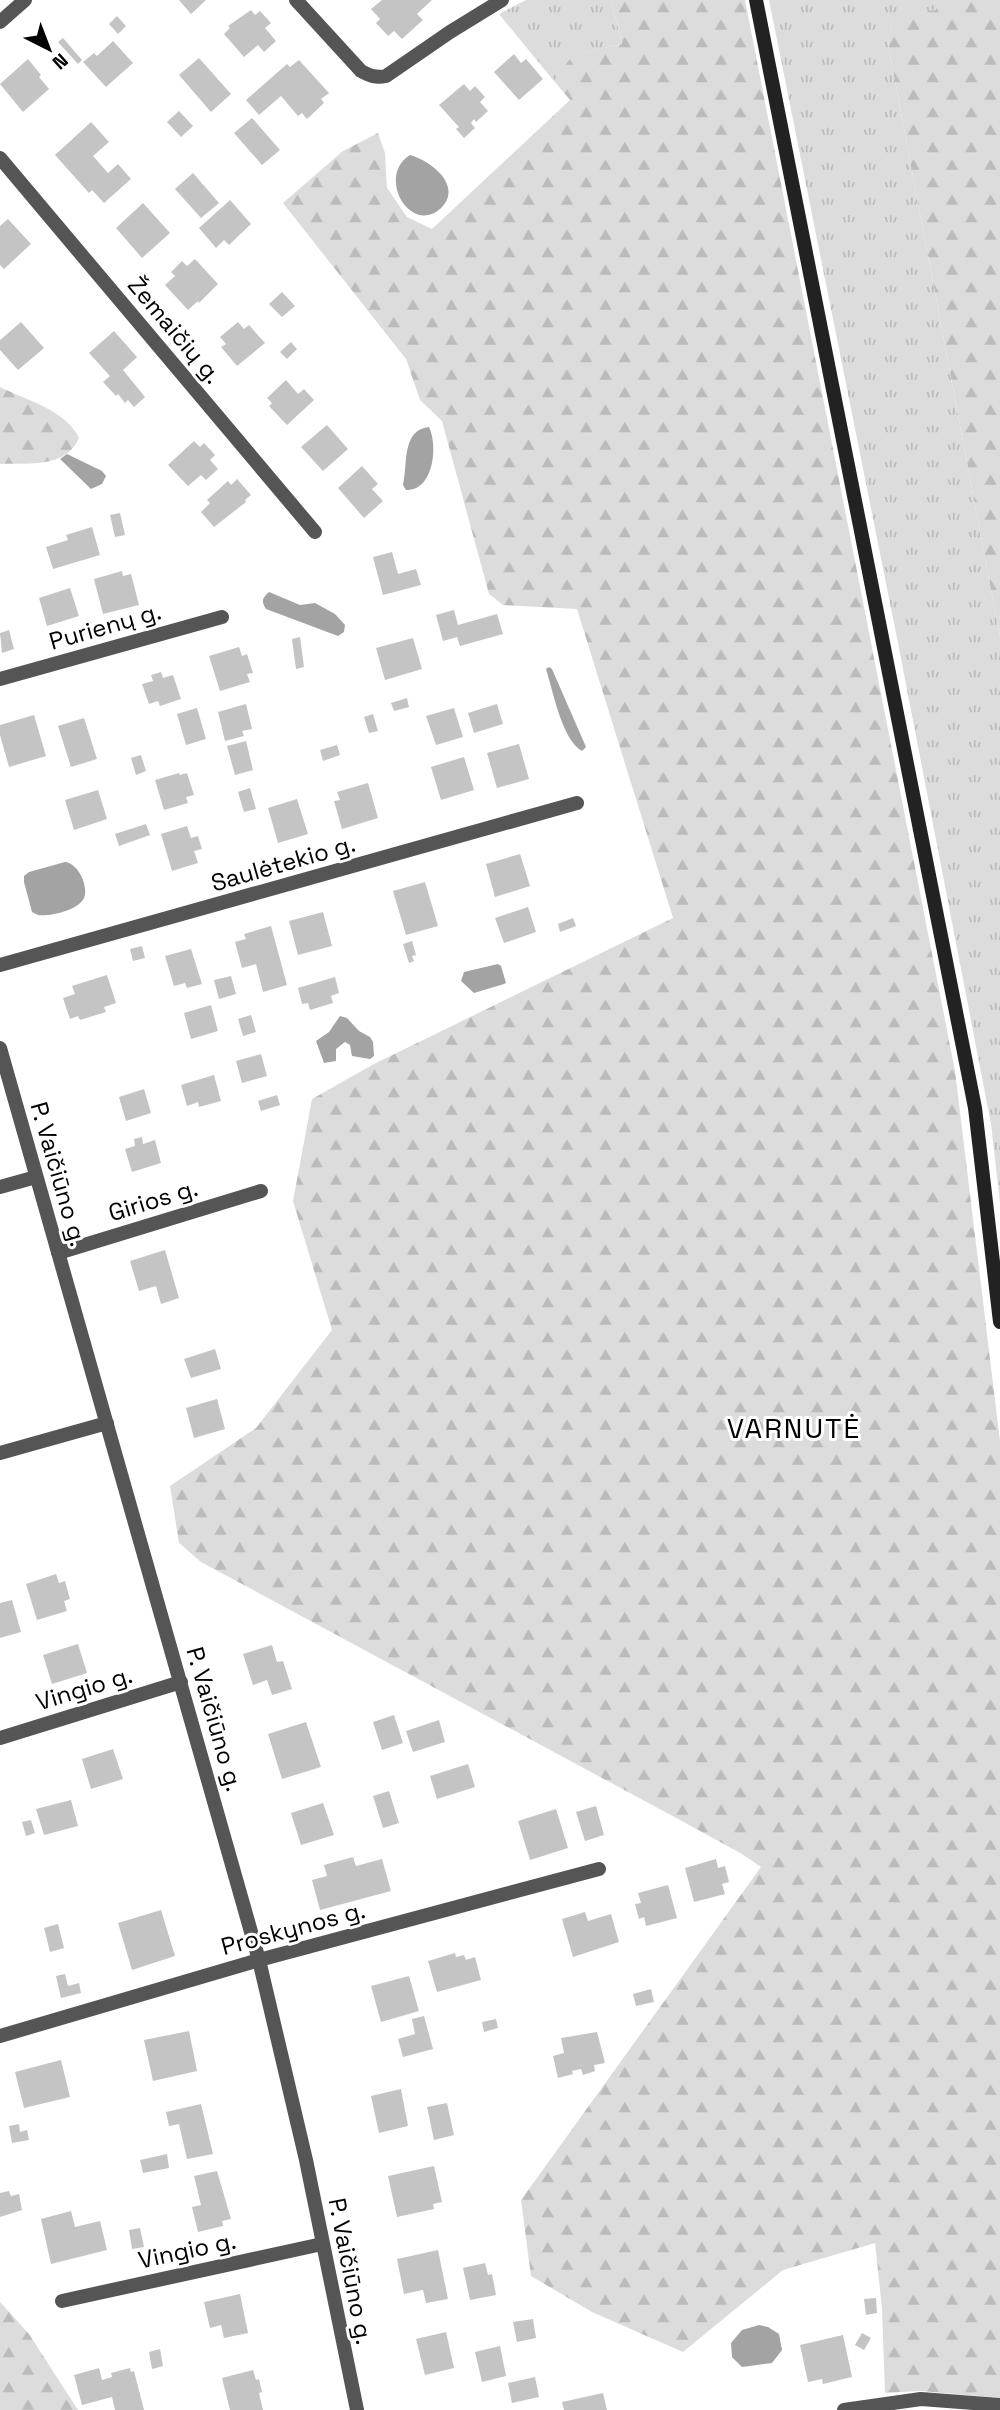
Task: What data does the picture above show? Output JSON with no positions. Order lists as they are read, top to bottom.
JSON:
{
  "streets": {
    "street": [
      "Žemaičių g.",
      "Purienų g.",
      "Saulėtekio g.",
      "P. Vaičiūno g.",
      "Girios g.",
      "Vingio g.",
      "Proskynos g."
    ]
  },
  "crossings": [
    ["P. Vaičiūno g.", "Girios g."],
    ["P. Vaičiūno g.", "Vingio g."],
    ["P. Vaičiūno g.", "Proskynos g."]
  ],
  "districts": ["VARNUTĖ"],
  "north": "bottom right"
}
